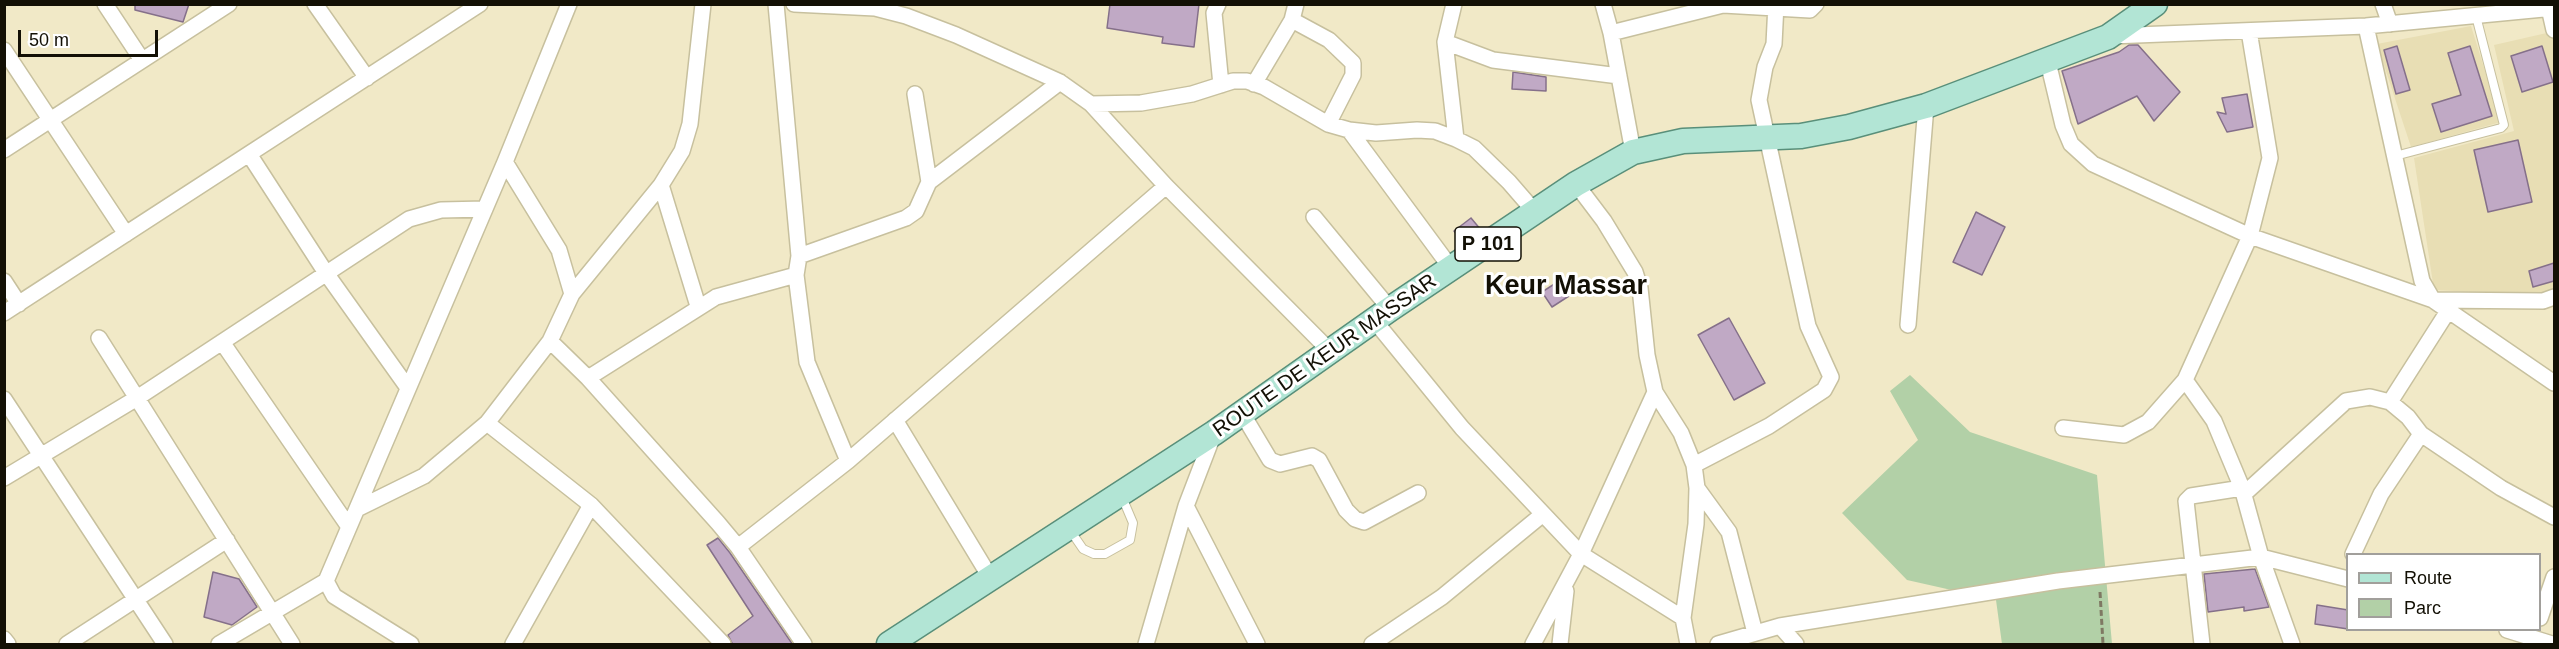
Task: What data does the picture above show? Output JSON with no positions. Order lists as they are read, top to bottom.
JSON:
{
  "streets": {
    "main road": ["P 101", "ROUTE DE KEUR MASSAR"]
  },
  "districts": ["Keur Massar"],
  "legend": ["Route", "Parc"],
  "scale_bar": "50 m"
}
